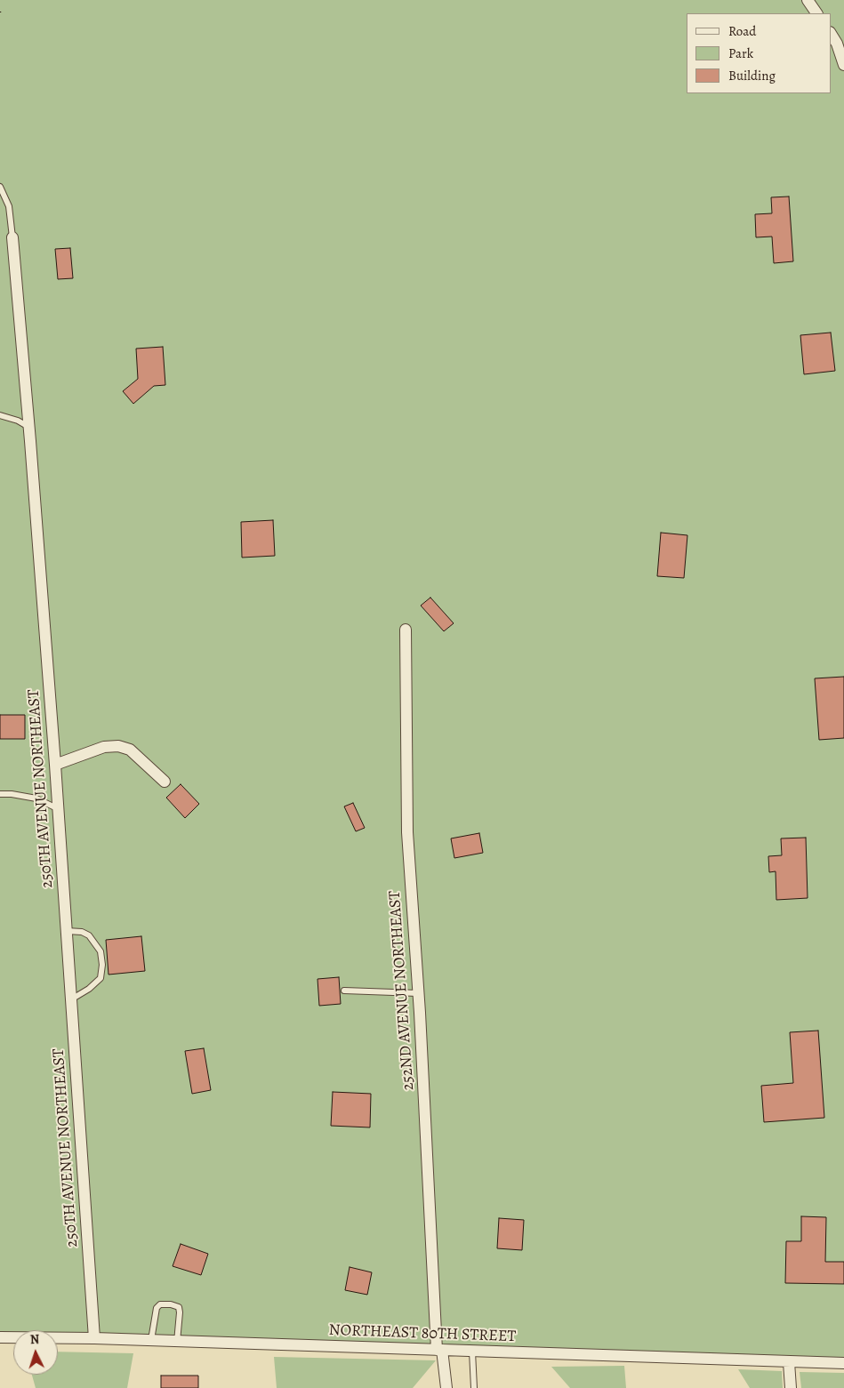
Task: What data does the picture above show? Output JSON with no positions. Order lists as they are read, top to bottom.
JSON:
{
  "streets": {
    "street": ["250TH AVENUE NORTHEAST", "252ND AVENUE NORTHEAST", "NORTHEAST 80TH STREET"]
  },
  "crossings": [
    ["250TH AVENUE NORTHEAST", "NORTHEAST 80TH STREET"],
    ["252ND AVENUE NORTHEAST", "NORTHEAST 80TH STREET"]
  ],
  "legend": ["Road", "Park", "Building"],
  "north": "top"
}
